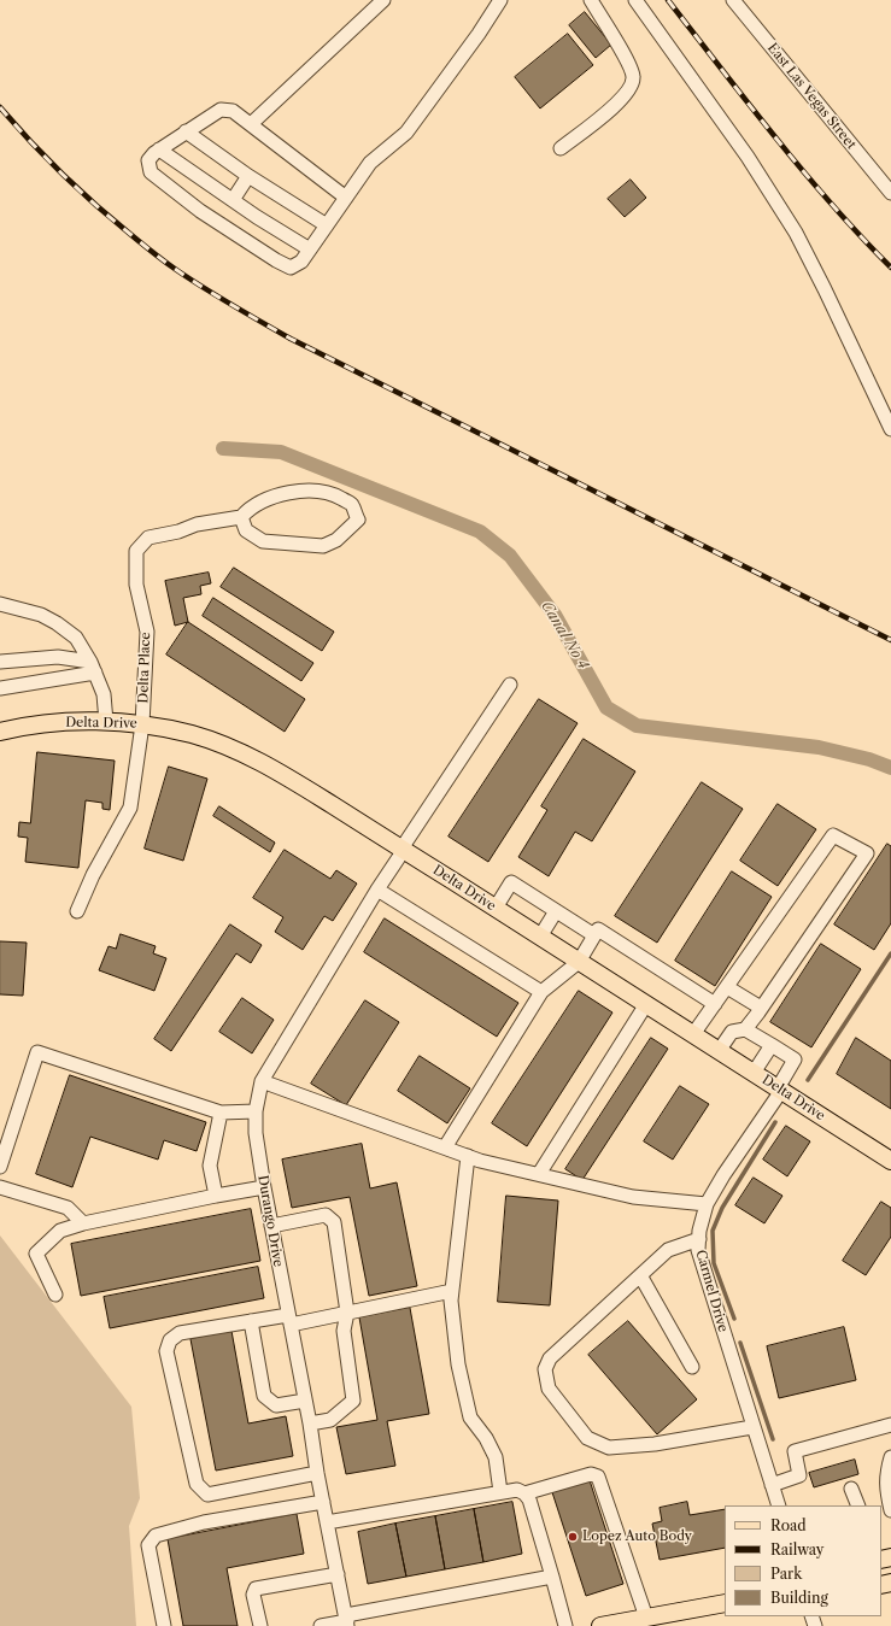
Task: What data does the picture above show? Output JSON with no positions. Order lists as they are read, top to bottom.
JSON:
{
  "streets": {
    "main road": ["Delta Drive"],
    "street": [
      "East Las Vegas Street",
      "Delta Place",
      "Durango Drive",
      "Carmel Drive"
    ]
  },
  "crossings": [
    ["Delta Place", "Delta Drive"],
    ["Delta Drive", "Durango Drive"],
    ["Delta Drive", "Carmel Drive"]
  ],
  "water": ["Canal No 4"],
  "places": ["Lopez Auto Body"],
  "legend": [
    "Road",
    "Railway",
    "Park",
    "Building"
  ]
}
